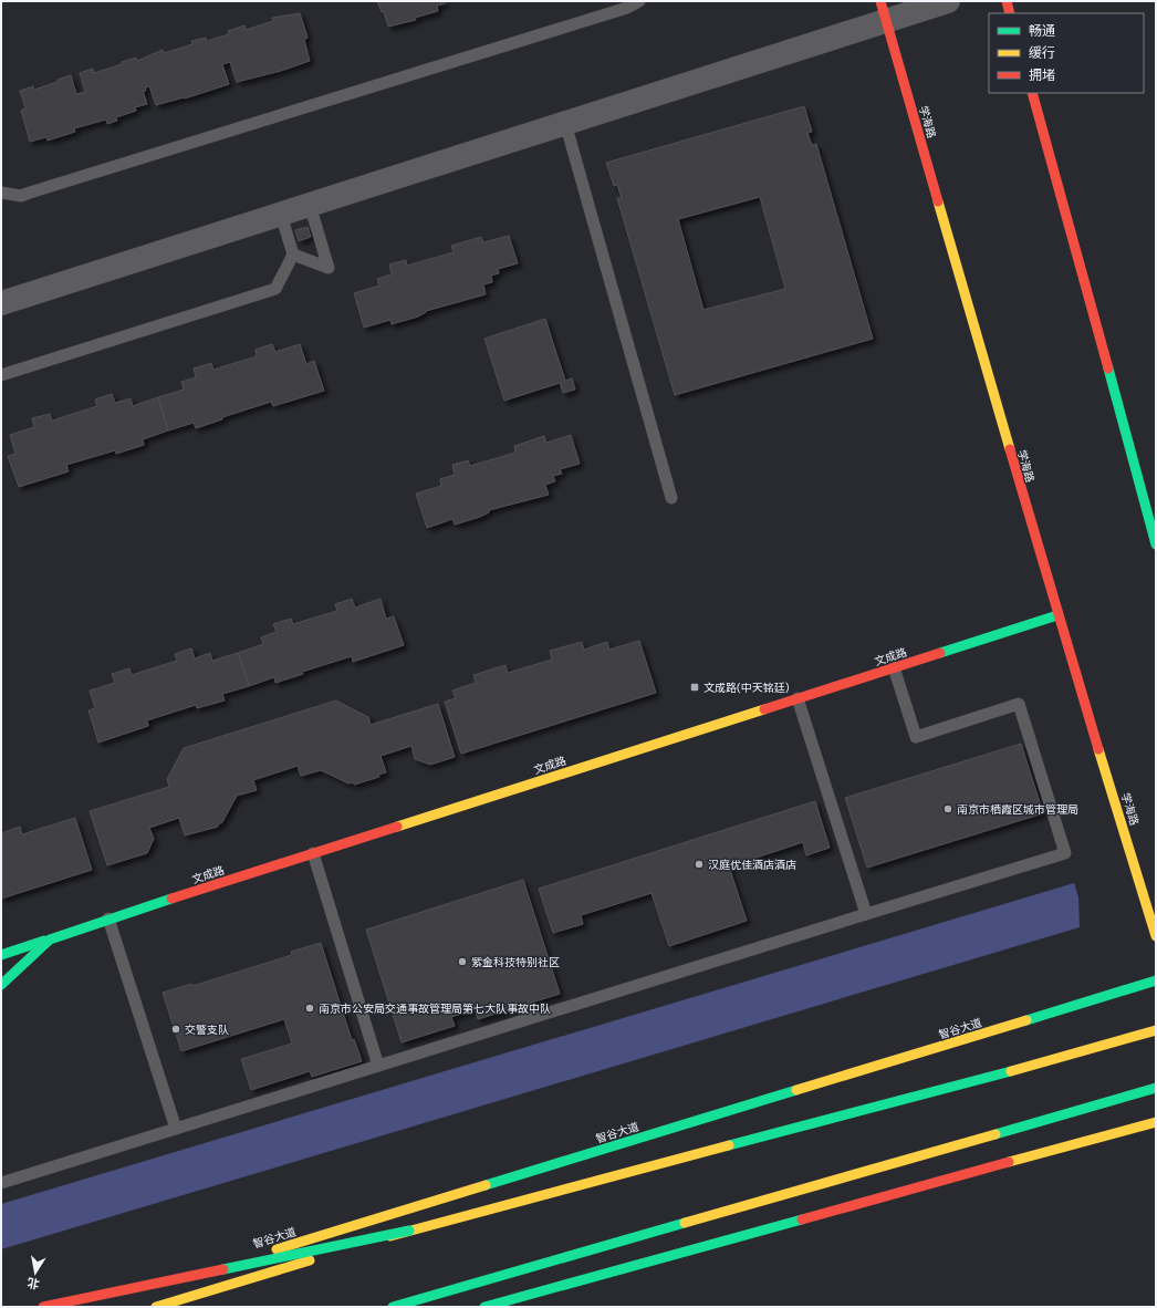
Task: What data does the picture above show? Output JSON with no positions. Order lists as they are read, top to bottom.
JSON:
{
  "streets": {
    "main road": ["学海路", "文成路", "智谷大道"]
  },
  "crossings": [
    ["学海路", "文成路"]
  ],
  "places": {
    "transit": ["文成路(中天铭廷)"],
    "other": [
      "南京市栖霞区城市管理局",
      "汉庭优佳酒店酒店",
      "紫金科技特别社区",
      "南京市公安局交通事故管理局第七大队事故中队",
      "交警支队"
    ]
  },
  "legend": ["畅通", "缓行", "拥堵"],
  "north": "bottom"
}
